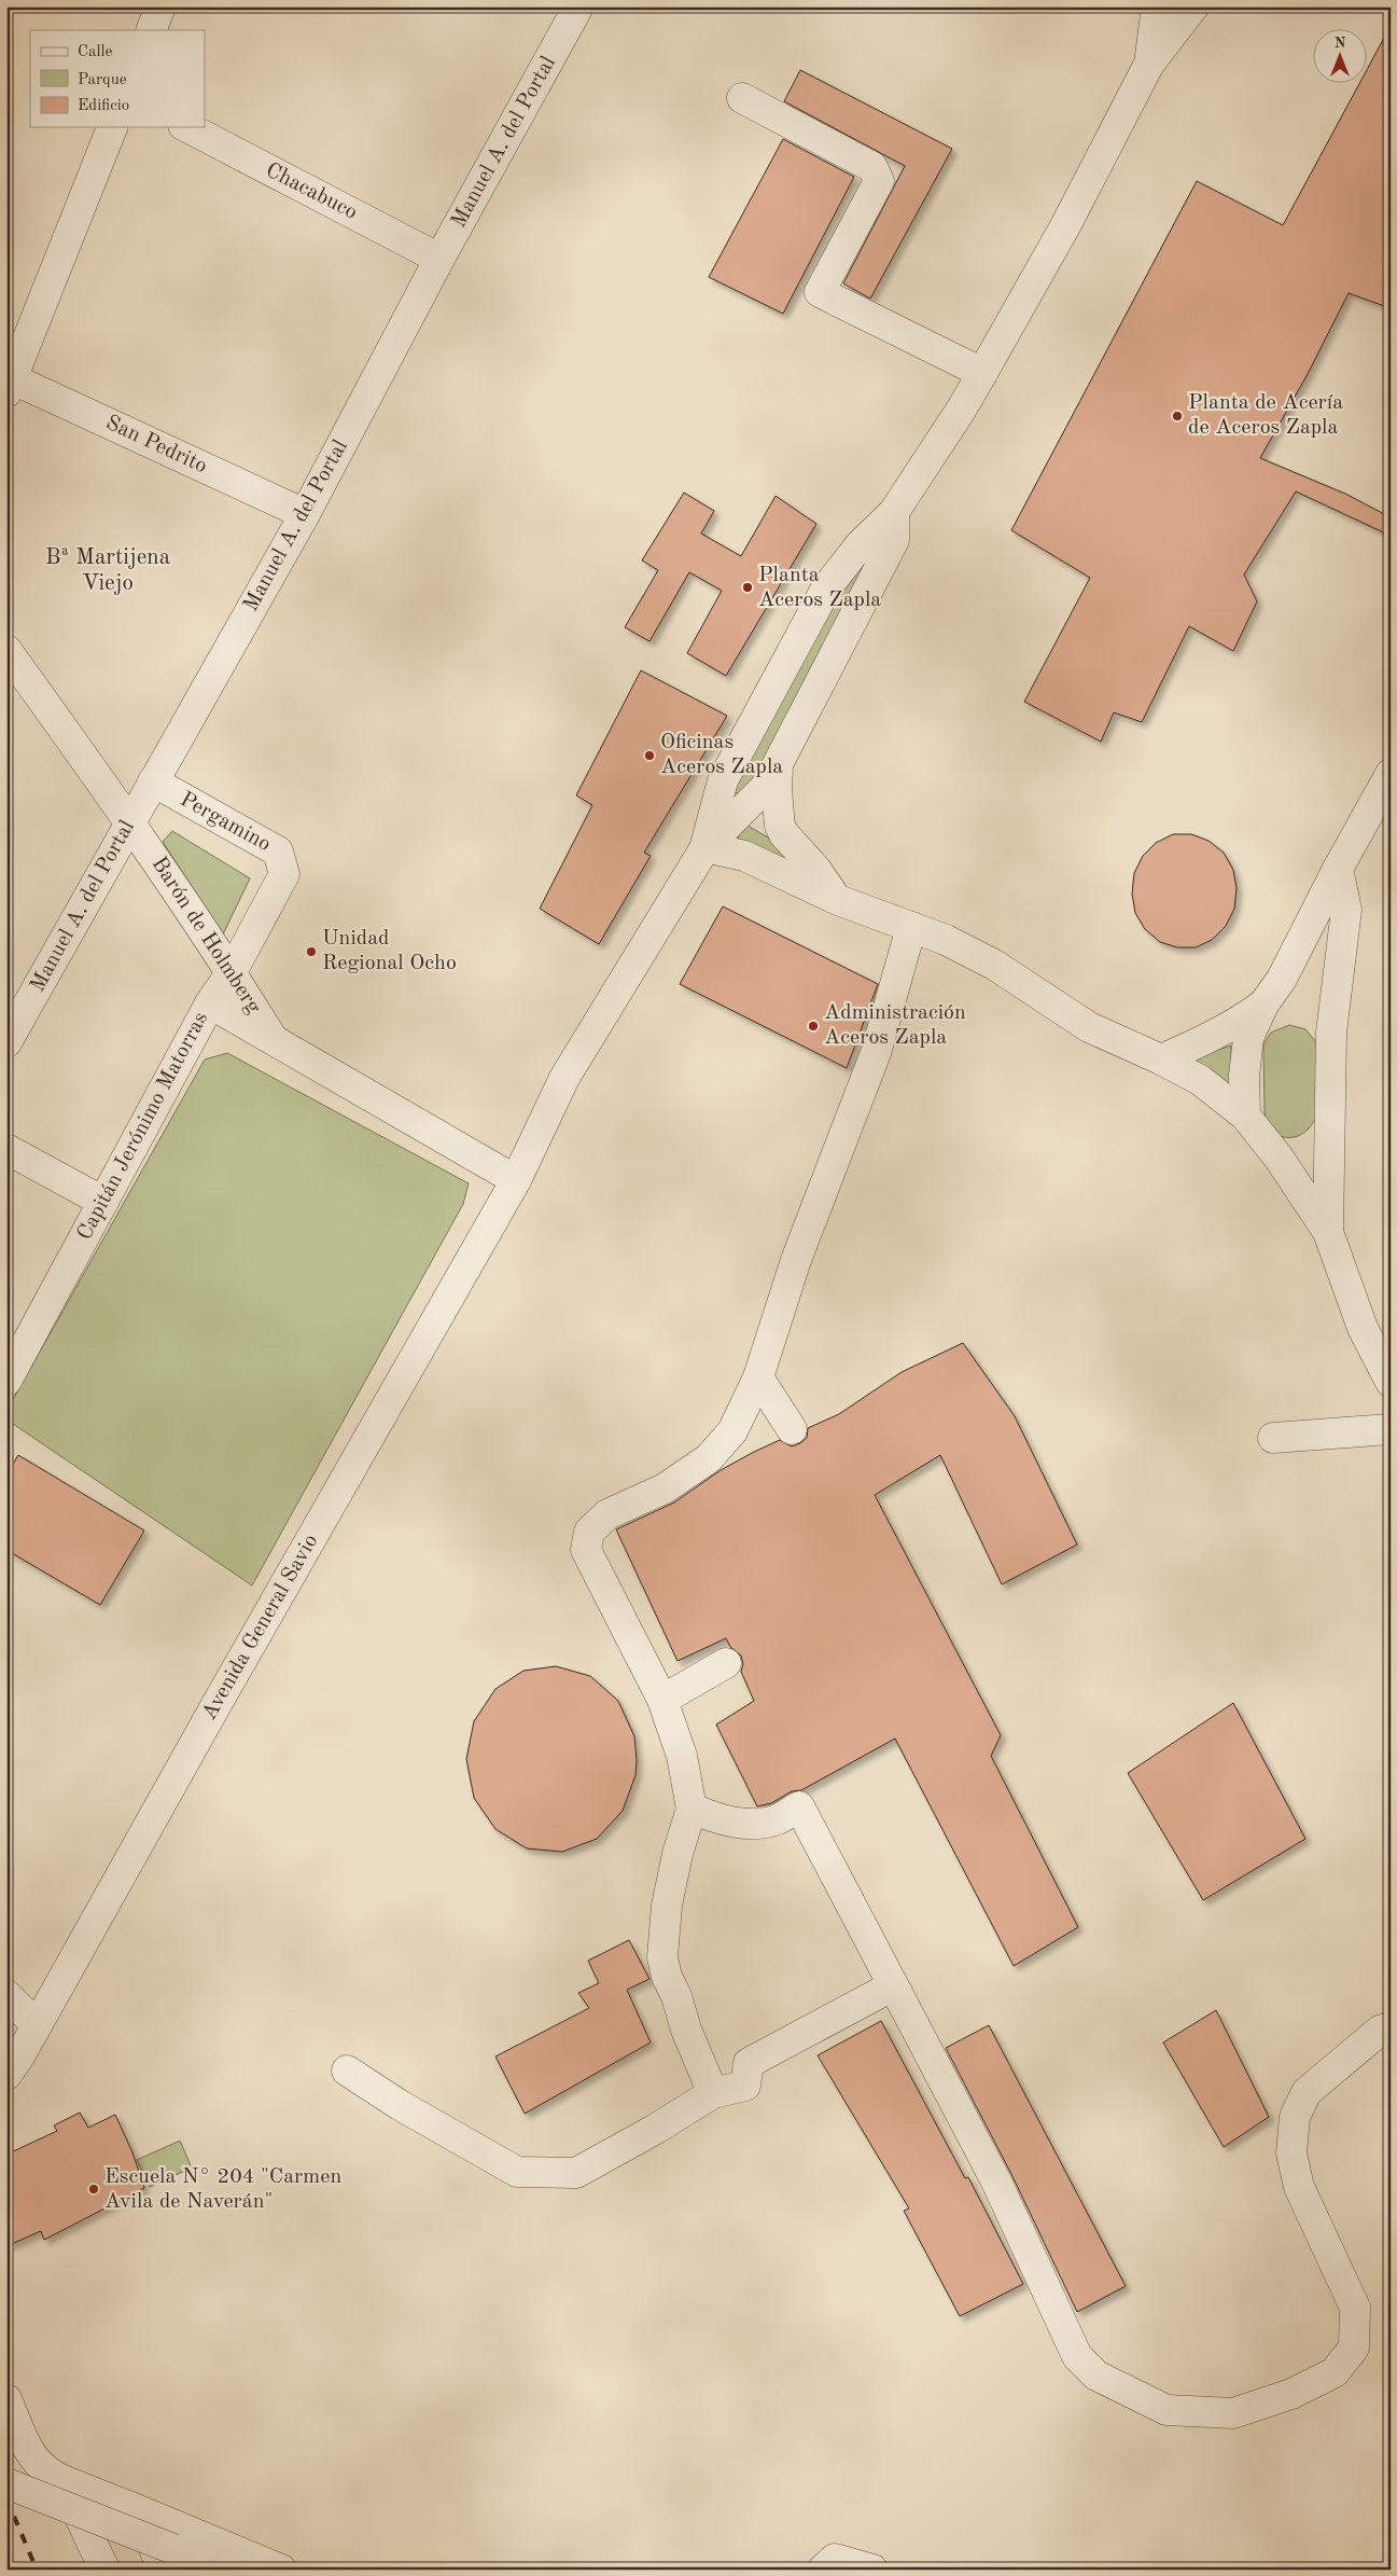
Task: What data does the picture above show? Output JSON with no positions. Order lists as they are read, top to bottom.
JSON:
{
  "streets": {
    "street": [
      "Manuel A. del Portal",
      "Chacabuco",
      "San Pedrito",
      "Pergamino",
      "Barón de Holmberg",
      "Capitán Jerónimo Matorras",
      "Avenida General Savio"
    ]
  },
  "crossings": [
    ["Manuel A. del Portal", "Chacabuco"],
    ["Manuel A. del Portal", "San Pedrito"],
    ["Manuel A. del Portal", "Pergamino"],
    ["Manuel A. del Portal", "Barón de Holmberg"],
    ["Pergamino", "Capitán Jerónimo Matorras"],
    ["Barón de Holmberg", "Capitán Jerónimo Matorras"]
  ],
  "districts": ["Bª Martijena Viejo"],
  "places": [
    "Planta de Acería de Aceros Zapla",
    "Planta Aceros Zapla",
    "Oficinas Aceros Zapla",
    "Unidad Regional Ocho",
    "Administración Aceros Zapla",
    "Escuela N° 204 \"Carmen Avila de Naverán\""
  ],
  "legend": ["Calle", "Parque", "Edificio"],
  "north": "top"
}
